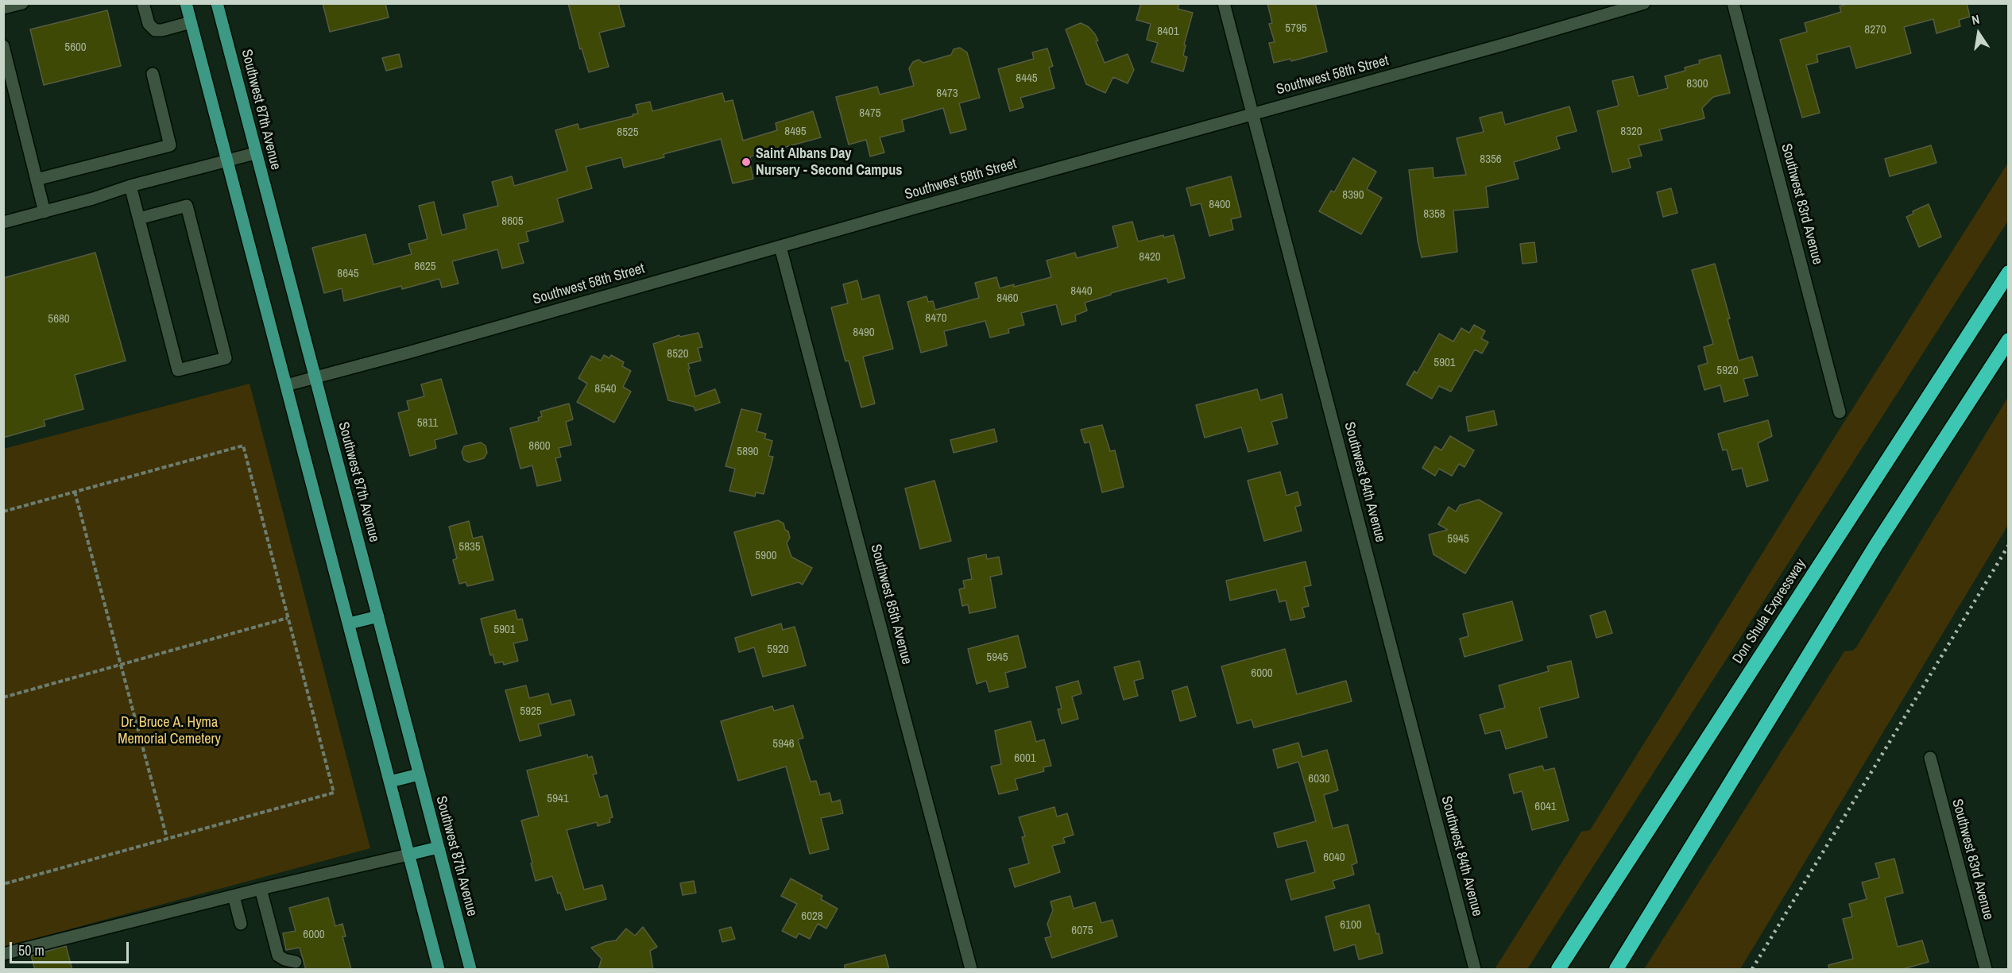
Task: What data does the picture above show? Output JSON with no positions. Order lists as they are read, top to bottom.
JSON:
{
  "streets": {
    "highway": ["Don Shula Expressway"],
    "main road": ["Southwest 87th Avenue"],
    "street": [
      "Southwest 58th Street",
      "Southwest 83rd Avenue",
      "Southwest 84th Avenue",
      "Southwest 85th Avenue"
    ]
  },
  "crossings": [
    ["Southwest 58th Street", "Southwest 87th Avenue"],
    ["Southwest 58th Street", "Southwest 84th Avenue"],
    ["Southwest 58th Street", "Southwest 85th Avenue"]
  ],
  "parks": ["Dr. Bruce A. Hyma Memorial Cemetery"],
  "places": ["Saint Albans Day Nursery - Second Campus"],
  "house_numbers": [
    "5795",
    "8270",
    "8401",
    "5600",
    "8445",
    "8300",
    "8473",
    "8475",
    "8495",
    "8320",
    "8525",
    "8356",
    "8390",
    "8400",
    "8358",
    "8605",
    "8420",
    "8625",
    "8645",
    "8440",
    "8460",
    "8470",
    "5680",
    "8490",
    "8520",
    "5901",
    "5920",
    "8540",
    "5811",
    "8600",
    "5890",
    "5945",
    "5835",
    "5900",
    "5901",
    "5920",
    "5945",
    "6000",
    "5925",
    "5946",
    "6001",
    "6030",
    "5941",
    "6041",
    "6040",
    "6028",
    "6100",
    "6075",
    "6000"
  ],
  "scale_bar": "50 m",
  "north": "top"
}
